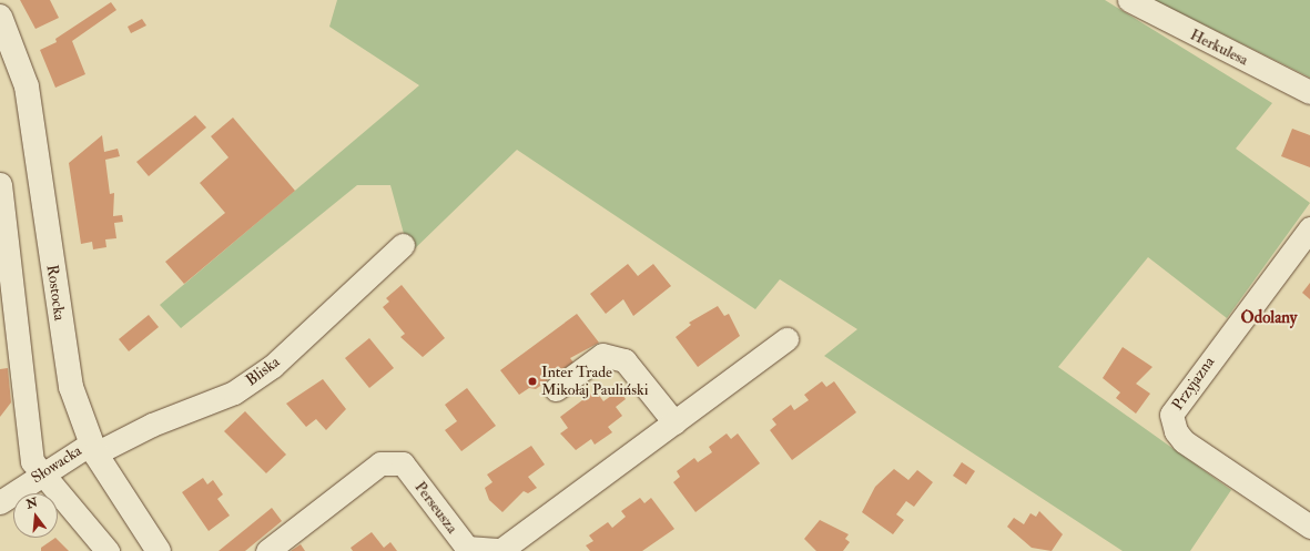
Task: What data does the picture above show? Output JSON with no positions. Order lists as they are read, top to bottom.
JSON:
{
  "streets": {
    "street": [
      "Herkulesa",
      "Rostocka",
      "Bliska",
      "Przyjazna",
      "Słowacka",
      "Perseusza"
    ]
  },
  "crossings": [
    ["Rostocka", "Bliska"],
    ["Rostocka", "Słowacka"],
    ["Bliska", "Słowacka"]
  ],
  "districts": ["Odolany"],
  "places": ["Inter Trade Mikołaj Pauliński"],
  "north": "top"
}
